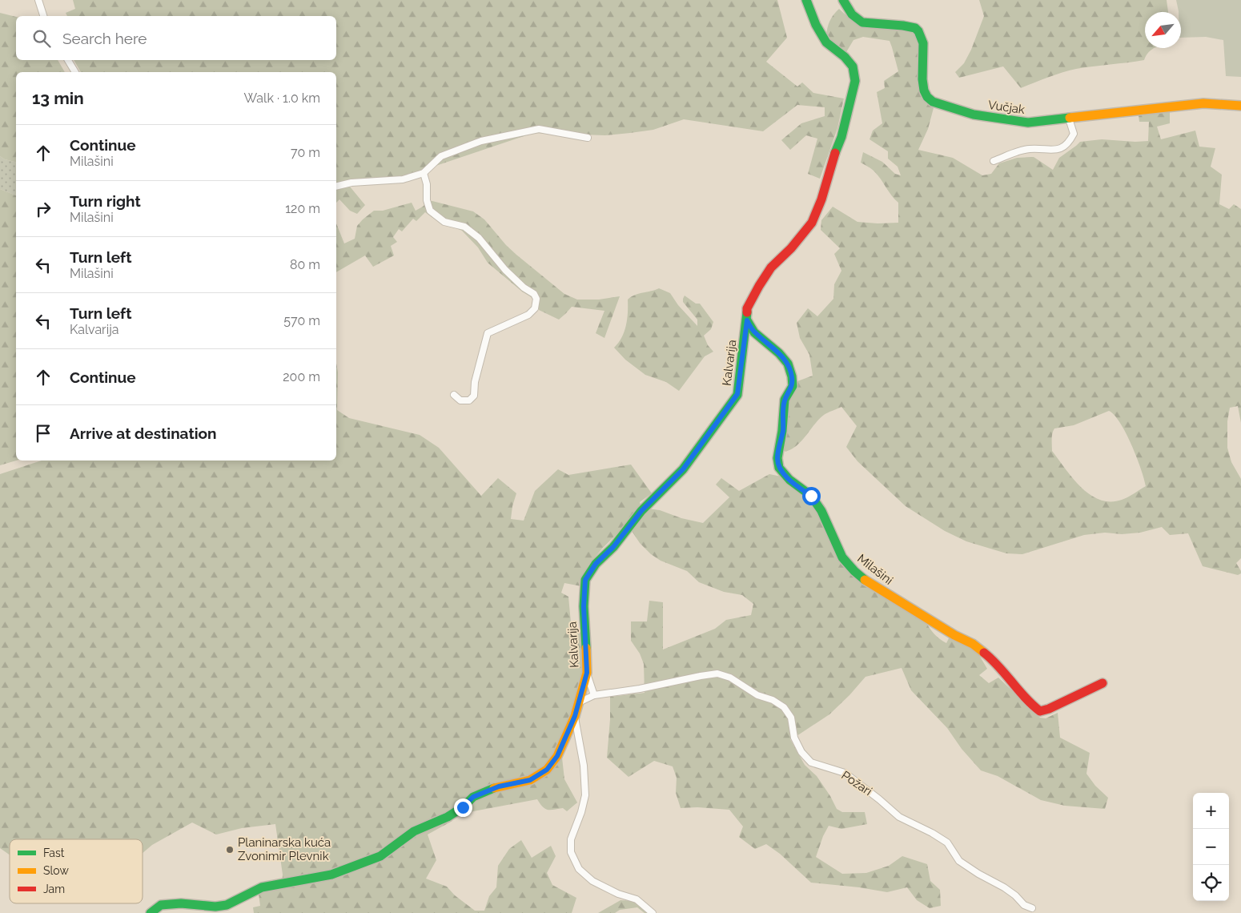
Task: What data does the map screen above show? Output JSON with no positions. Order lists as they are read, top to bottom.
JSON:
{
  "streets": {
    "street": [
      "Vučjak",
      "Kalvarija",
      "Milašini",
      "Požari"
    ]
  },
  "crossings": [
    ["Kalvarija", "Milašini"],
    ["Kalvarija", "Požari"]
  ],
  "places": ["Planinarska kuća Zvonimir Plevnik"],
  "legend": ["Fast", "Slow", "Jam"],
  "north": "bottom left",
  "page": {
    "search": "Search here",
    "heading": ["13 min", "Walk · 1.0 km"],
    "list": [
      ["Continue", "Milašini", "70 m"],
      ["Turn right", "Milašini", "120 m"],
      ["Turn left", "Milašini", "80 m"],
      ["Turn left", "Kalvarija", "570 m"],
      ["Continue", "200 m"],
      "Arrive at destination"
    ],
    "map_buttons": ["+", "−"]
  }
}
